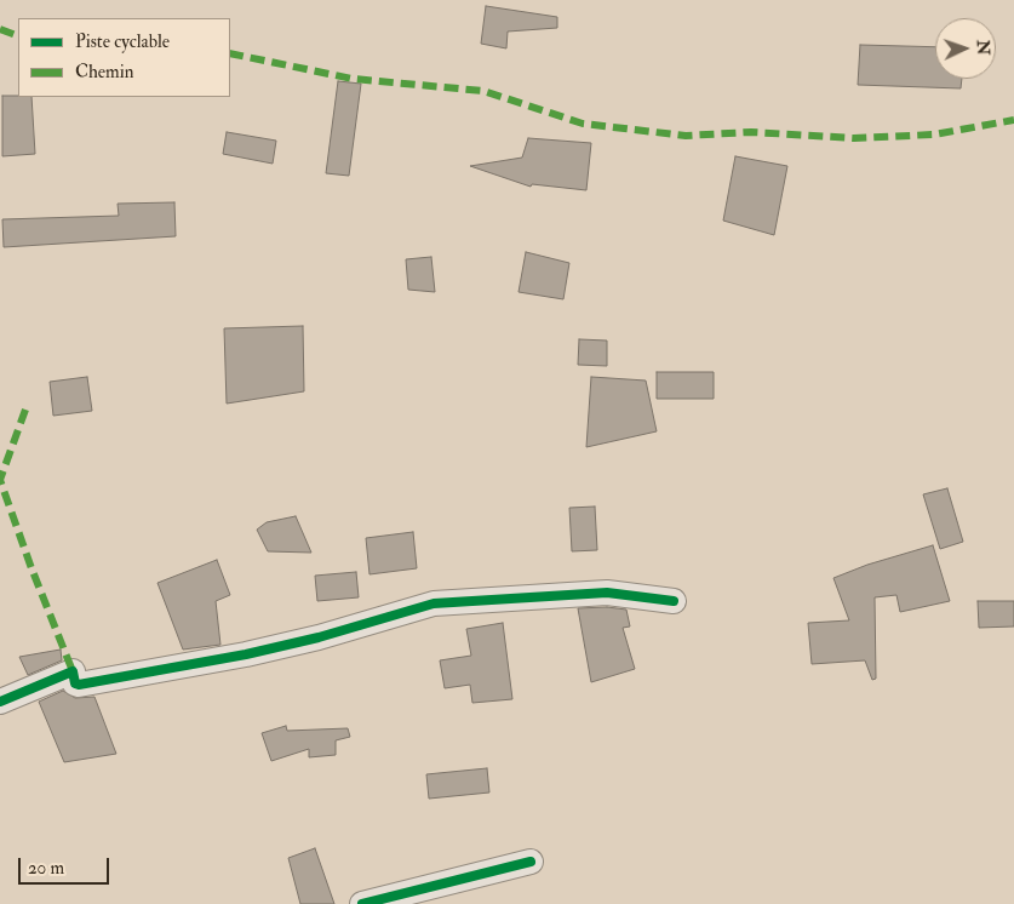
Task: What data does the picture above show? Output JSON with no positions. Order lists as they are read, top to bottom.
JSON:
{
  "legend": ["Piste cyclable", "Chemin"],
  "scale_bar": "20 m",
  "north": "right"
}
